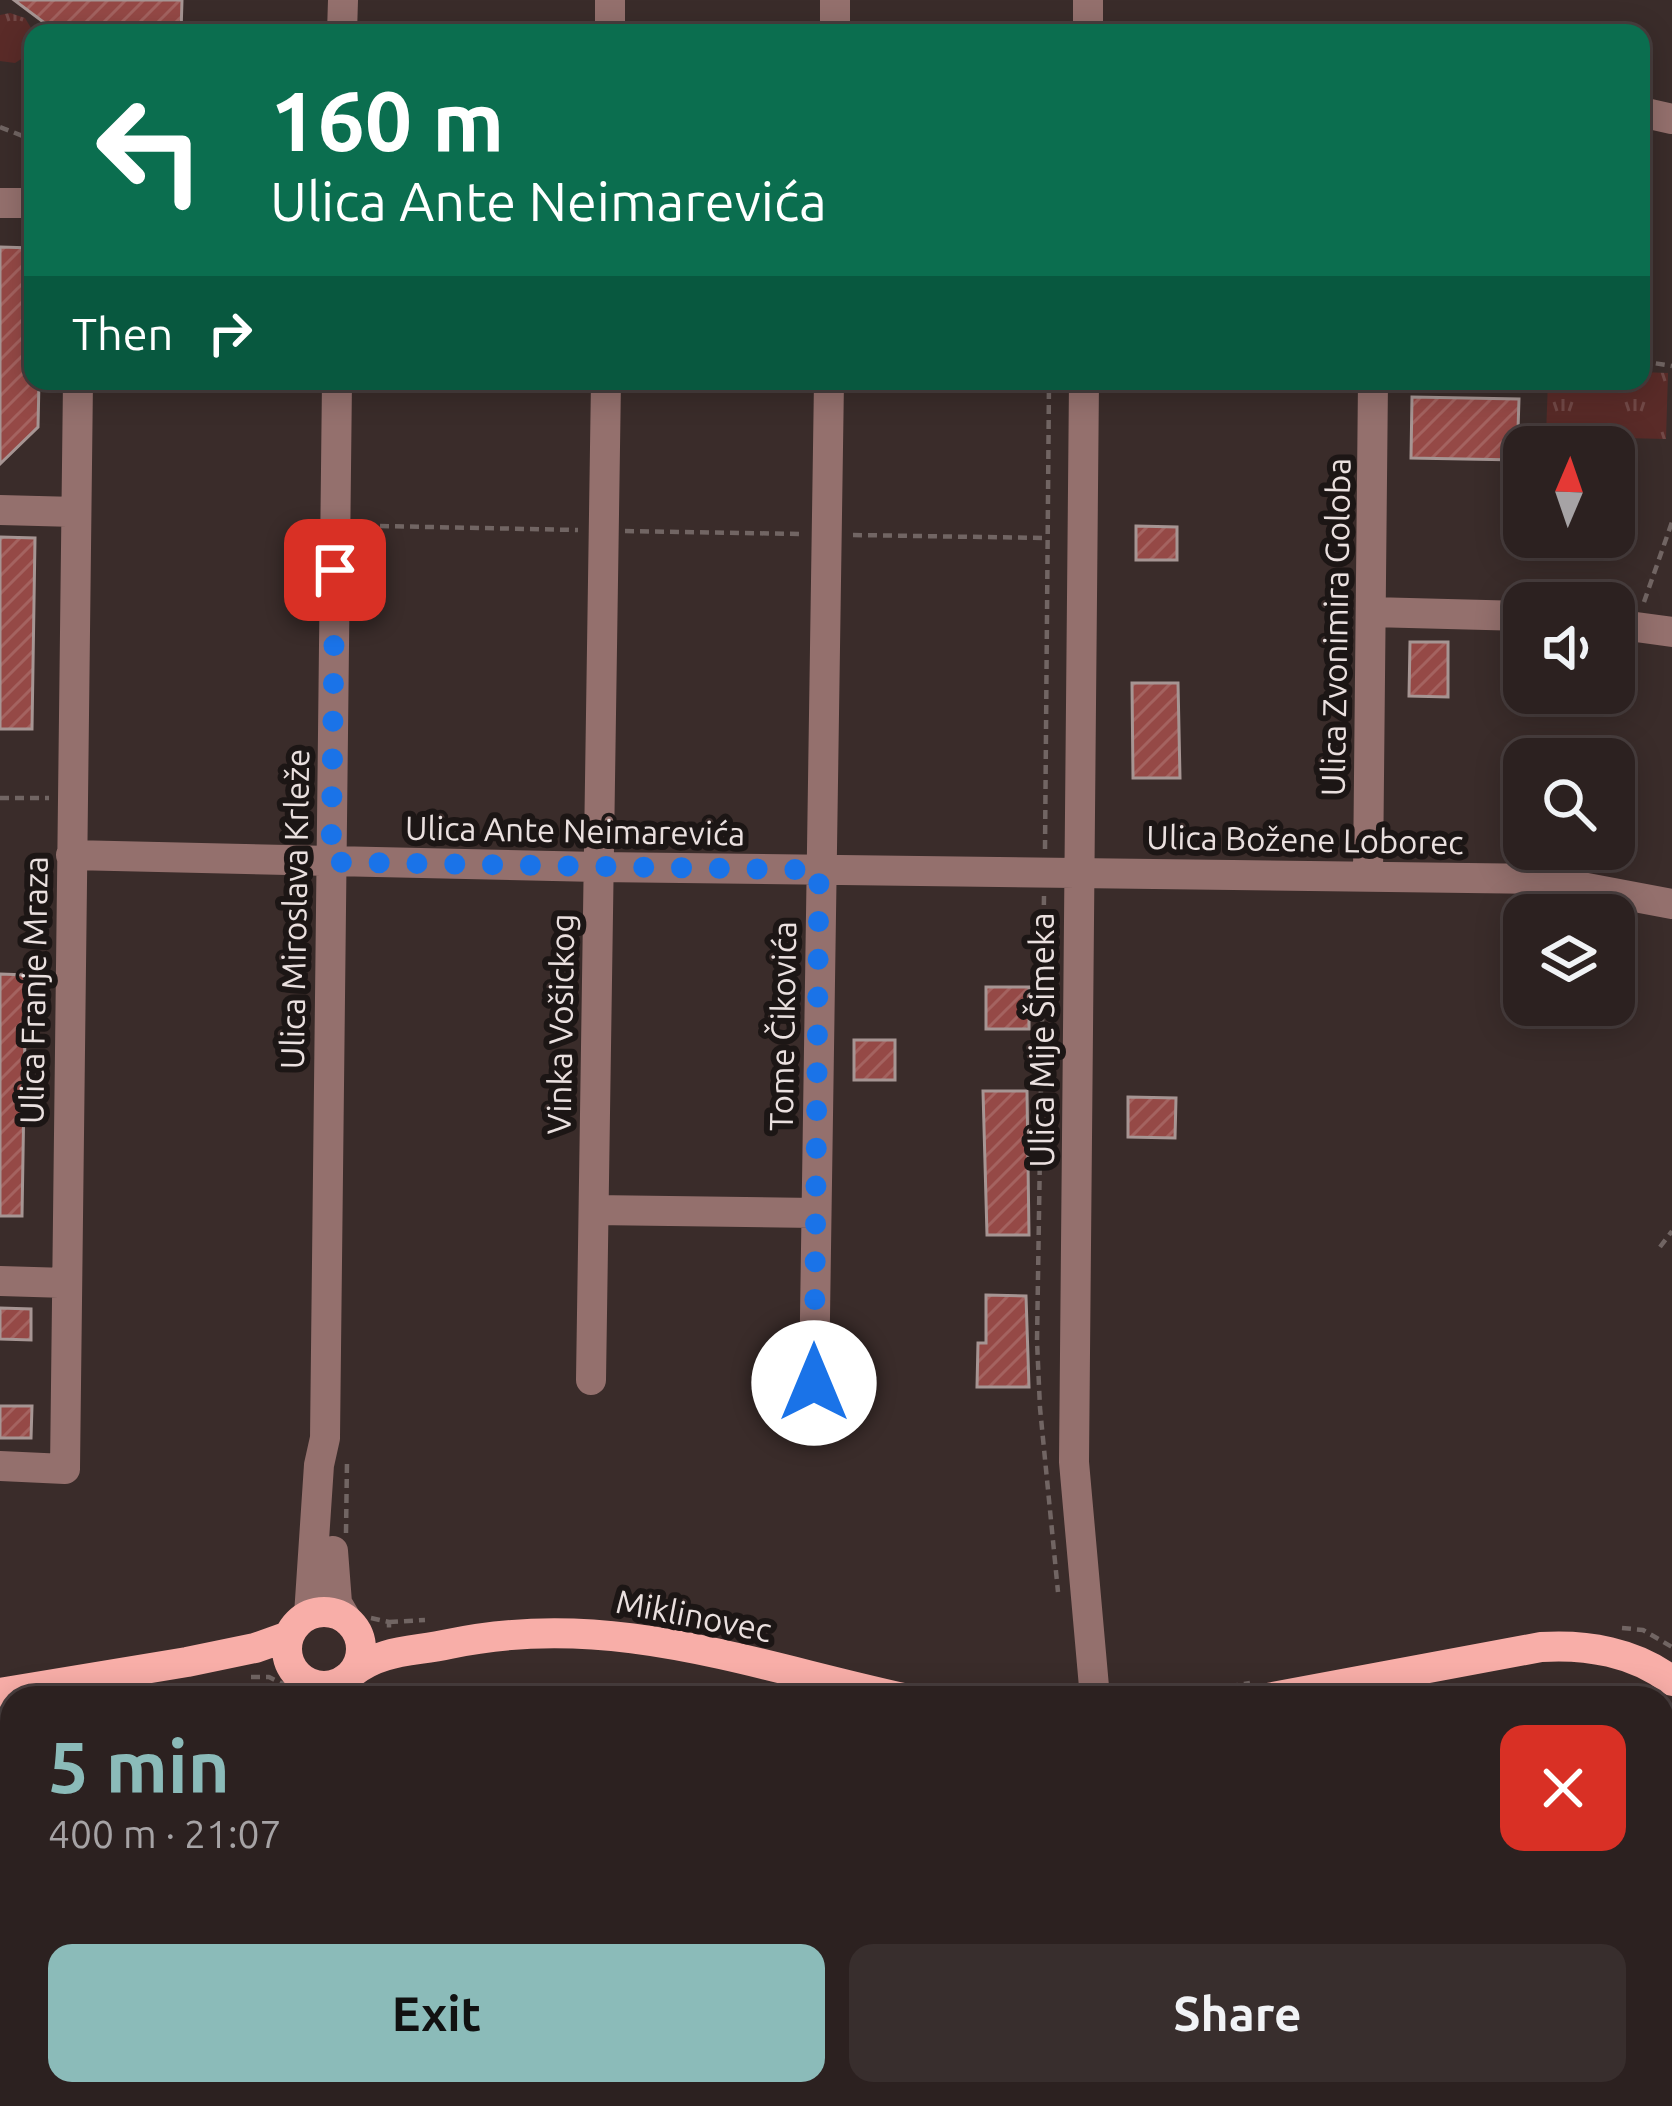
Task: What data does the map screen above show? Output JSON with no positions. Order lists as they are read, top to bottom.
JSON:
{
  "streets": {
    "main road": ["Miklinovec"],
    "street": [
      "Ulica Zvonimira Goloba",
      "Ulica Ante Neimarevića",
      "Ulica Božene Loborec",
      "Ulica Miroslava Krleže",
      "Ulica Franje Mraza",
      "Vinka Vošickog",
      "Tome Čikovića",
      "Ulica Mije Šimeka"
    ]
  },
  "crossings": [
    ["Ulica Zvonimira Goloba", "Ulica Božene Loborec"],
    ["Ulica Ante Neimarevića", "Ulica Božene Loborec"],
    ["Ulica Ante Neimarevića", "Ulica Miroslava Krleže"],
    ["Ulica Ante Neimarevića", "Ulica Franje Mraza"],
    ["Ulica Ante Neimarevića", "Vinka Vošickog"],
    ["Ulica Ante Neimarevića", "Tome Čikovića"],
    ["Ulica Ante Neimarevića", "Ulica Mije Šimeka"],
    ["Ulica Božene Loborec", "Ulica Mije Šimeka"],
    ["Ulica Miroslava Krleže", "Miklinovec"]
  ],
  "north": "top",
  "page": {
    "turn": ["160 m", "Ulica Ante Neimarevića"],
    "then": "Then",
    "heading": ["5 min", "400 m · 21:07"],
    "buttons": ["Exit", "Share"]
  }
}
